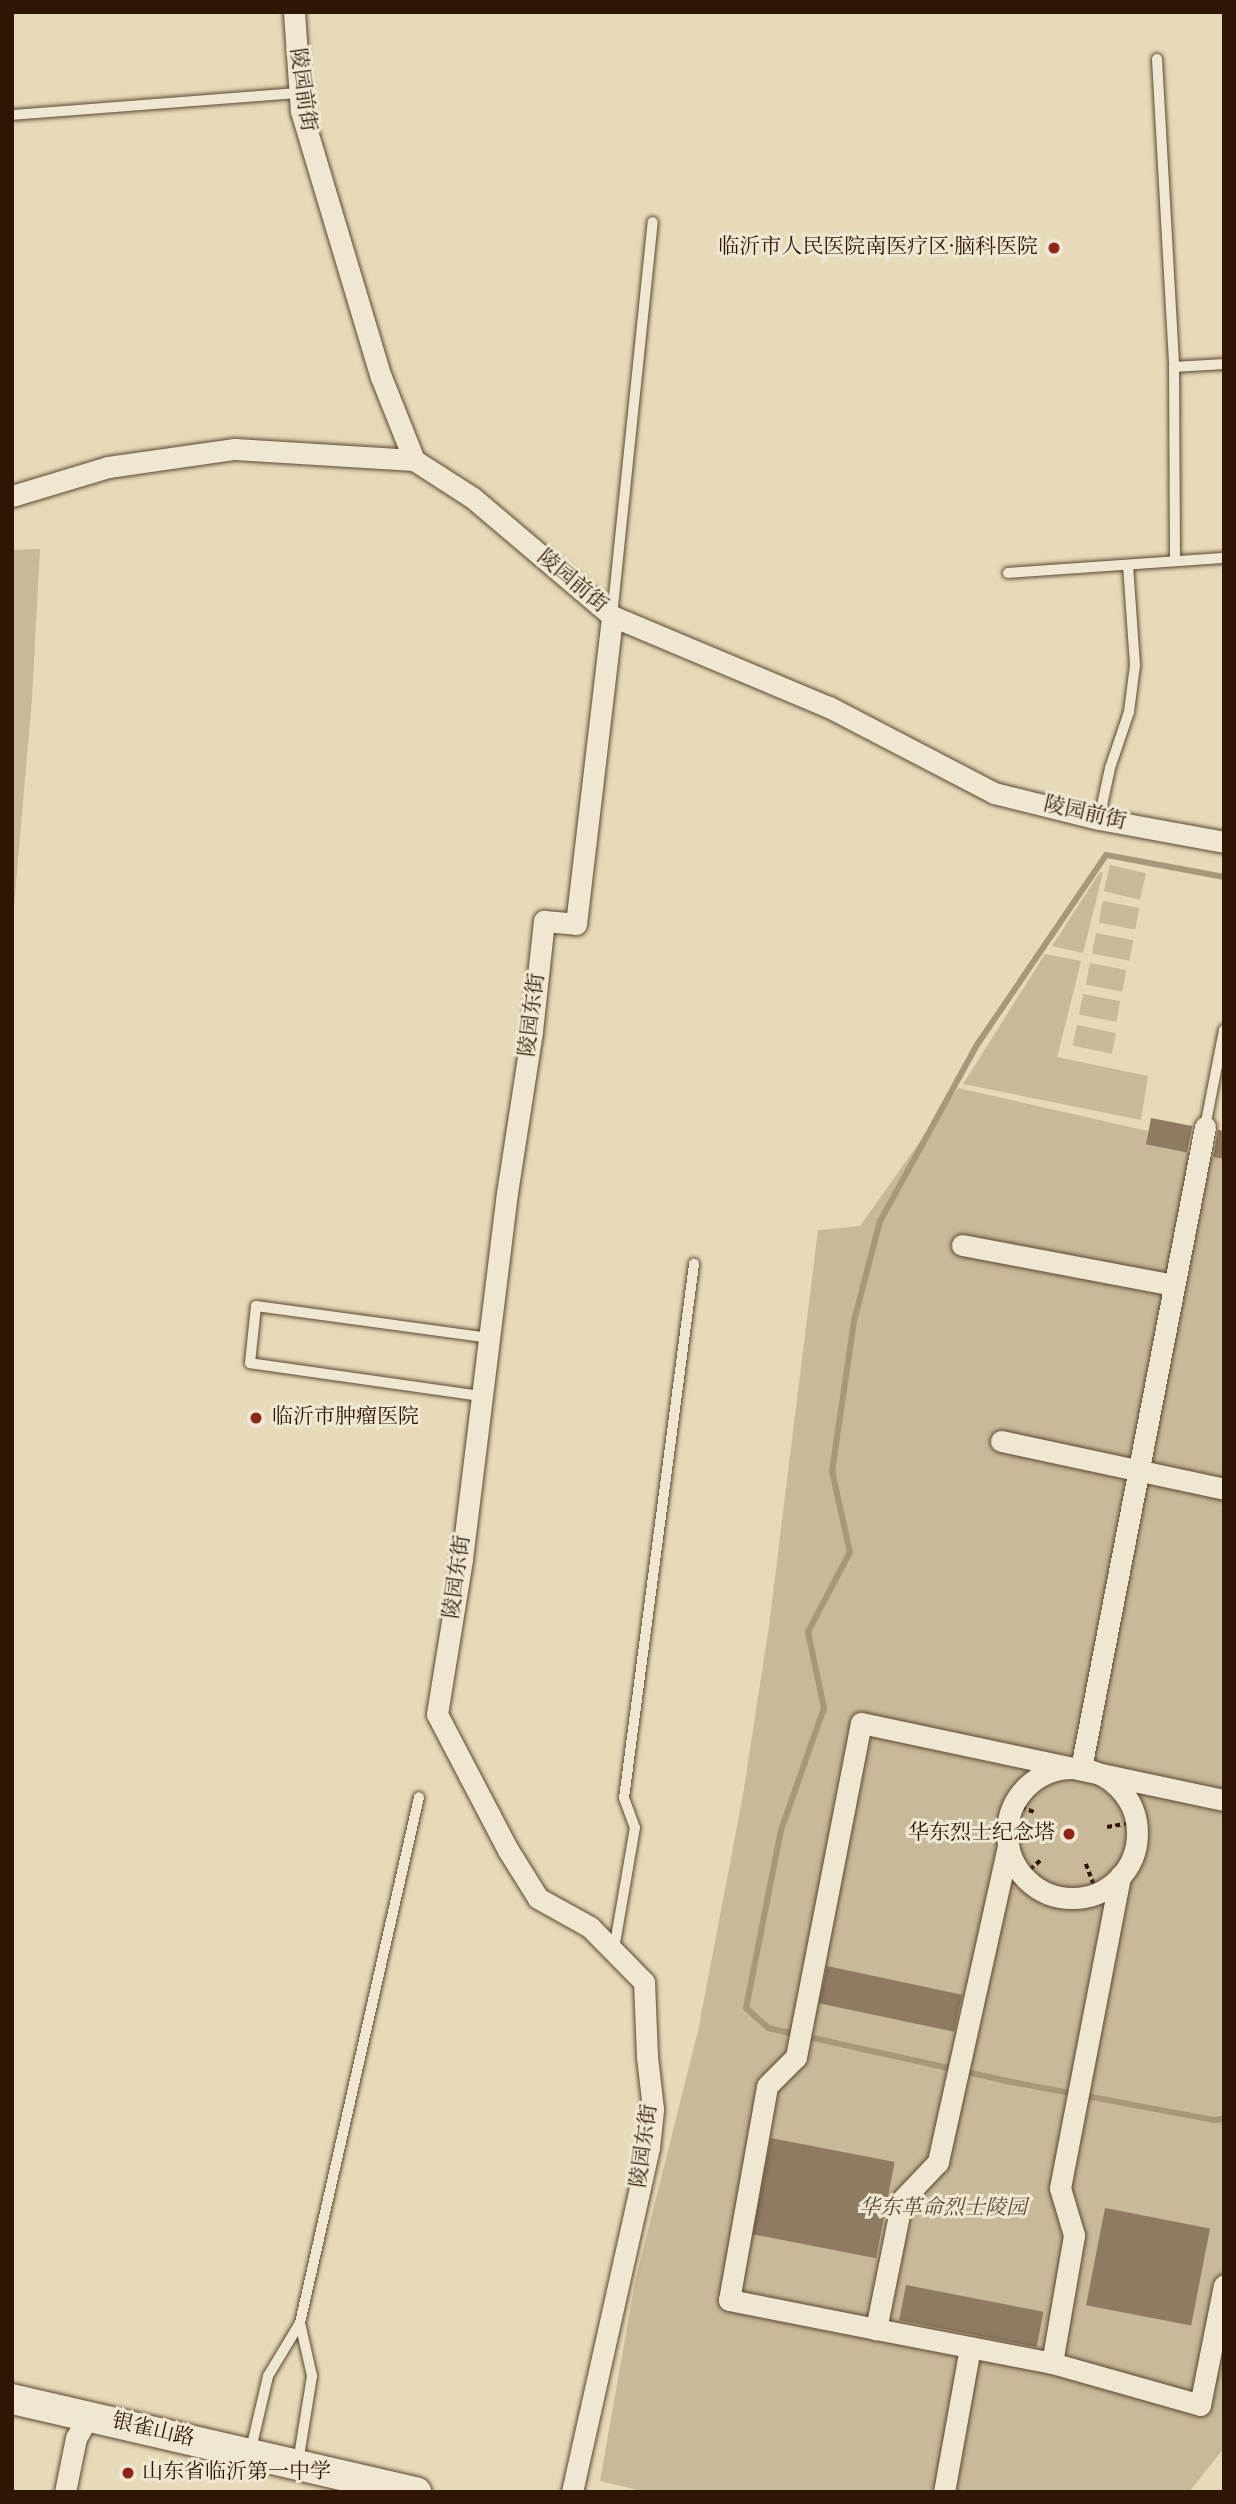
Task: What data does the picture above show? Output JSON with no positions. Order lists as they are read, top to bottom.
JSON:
{
  "streets": {
    "main road": ["银雀山路"],
    "street": ["陵园前街", "陵园东街"]
  },
  "crossings": [
    ["陵园前街", "陵园东街"]
  ],
  "parks": ["华东革命烈士陵园"],
  "places": [
    "临沂市人民医院南医疗区·脑科医院",
    "临沂市肿瘤医院",
    "华东烈士纪念塔",
    "山东省临沂第一中学"
  ]
}
